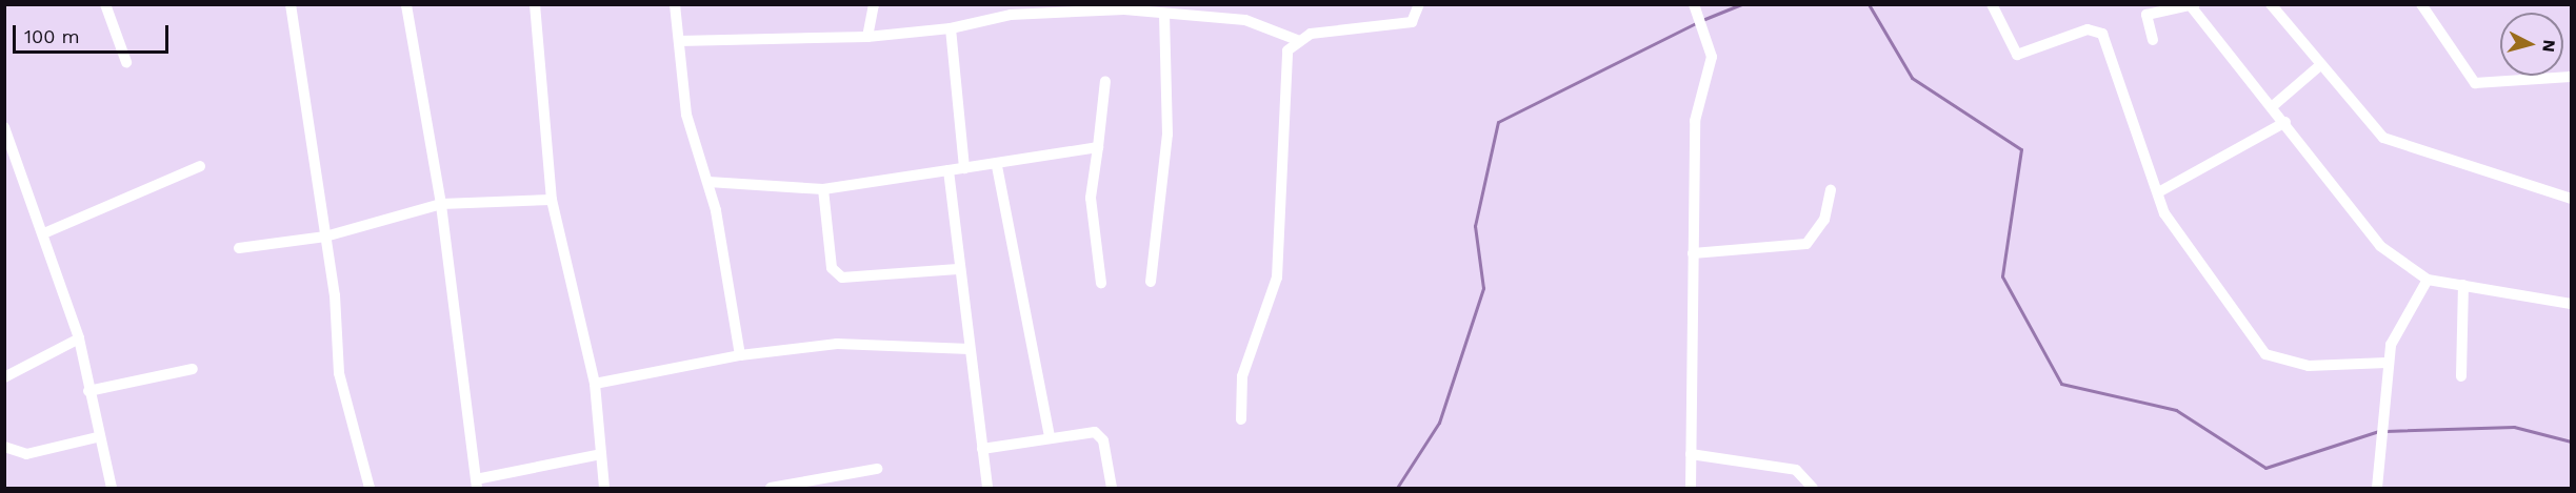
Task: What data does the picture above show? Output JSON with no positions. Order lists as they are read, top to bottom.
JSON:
{
  "scale_bar": "100 m",
  "north": "right"
}
